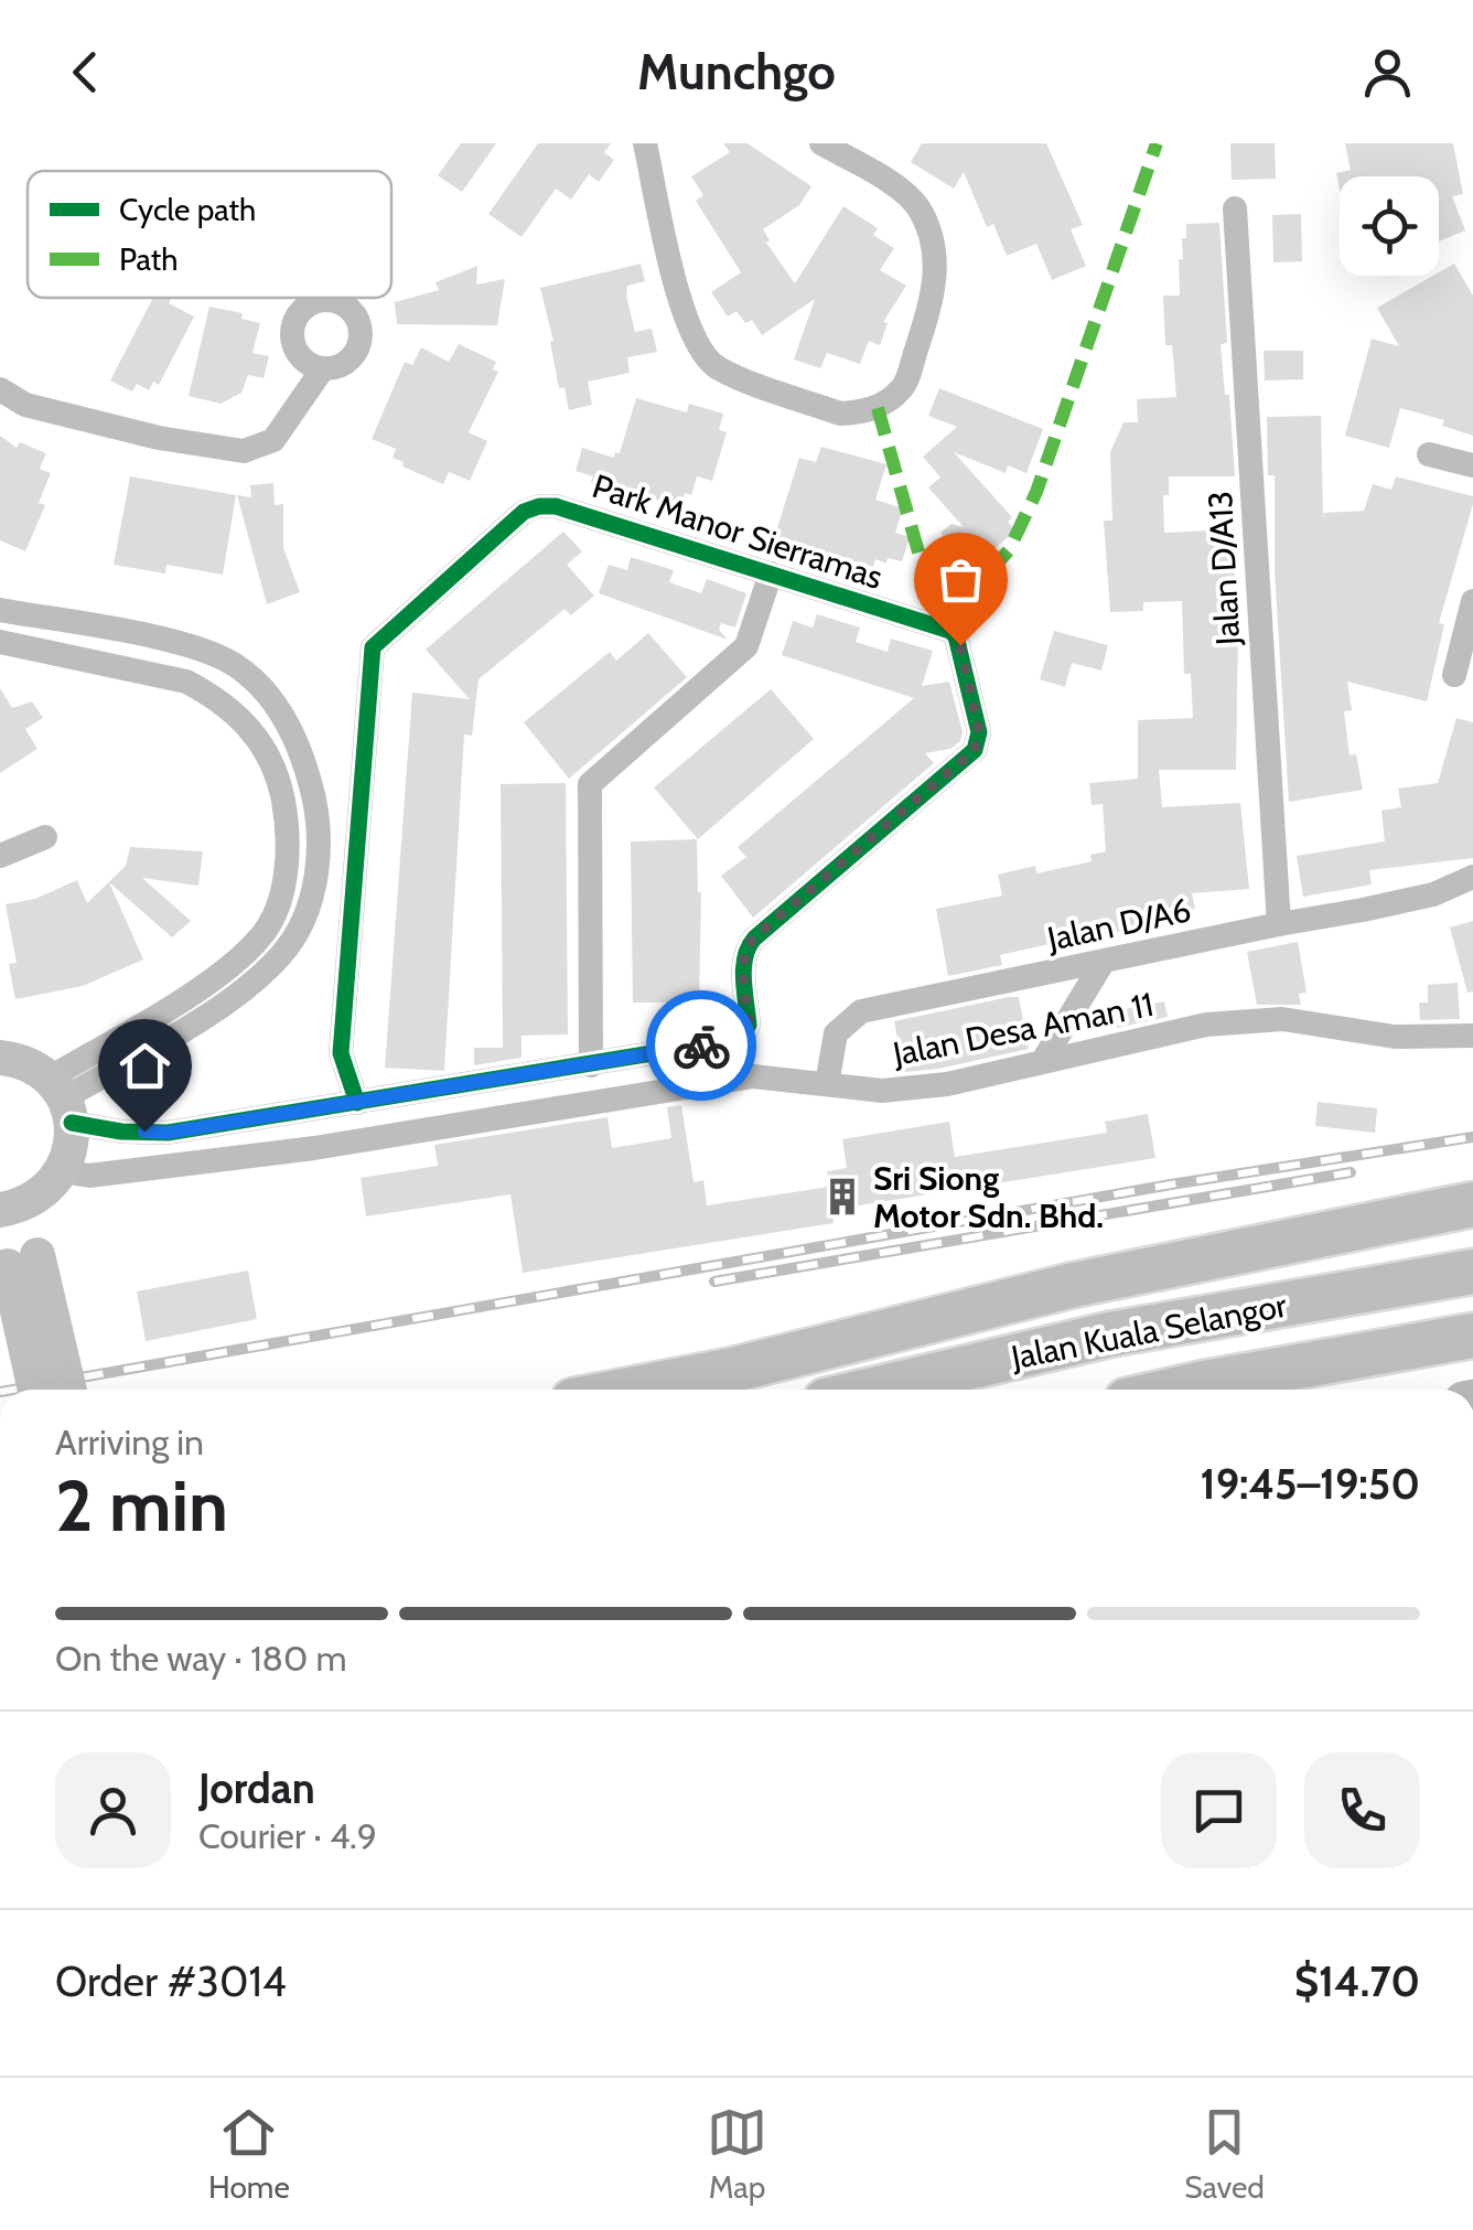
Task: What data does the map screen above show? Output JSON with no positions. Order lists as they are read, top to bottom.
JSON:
{
  "streets": {
    "highway": ["Jalan Kuala Selangor"],
    "street": [
      "Park Manor Sierramas",
      "Jalan D/A13",
      "Jalan D/A6",
      "Jalan Desa Aman 11"
    ]
  },
  "crossings": [
    ["Jalan D/A13", "Jalan D/A6"],
    ["Jalan D/A6", "Jalan Desa Aman 11"]
  ],
  "places": {
    "building": ["Sri Siong Motor Sdn. Bhd."]
  },
  "legend": ["Cycle path", "Path"],
  "page": {
    "header": "Munchgo",
    "heading": ["2 min", "Arriving in", "19:45–19:50"],
    "panel": [
      "Jordan",
      "Courier · 4.9",
      "Order #3014",
      "$14.70"
    ],
    "bar": "On the way · 180 m",
    "tabs": ["Home", "Map", "Saved"]
  }
}
